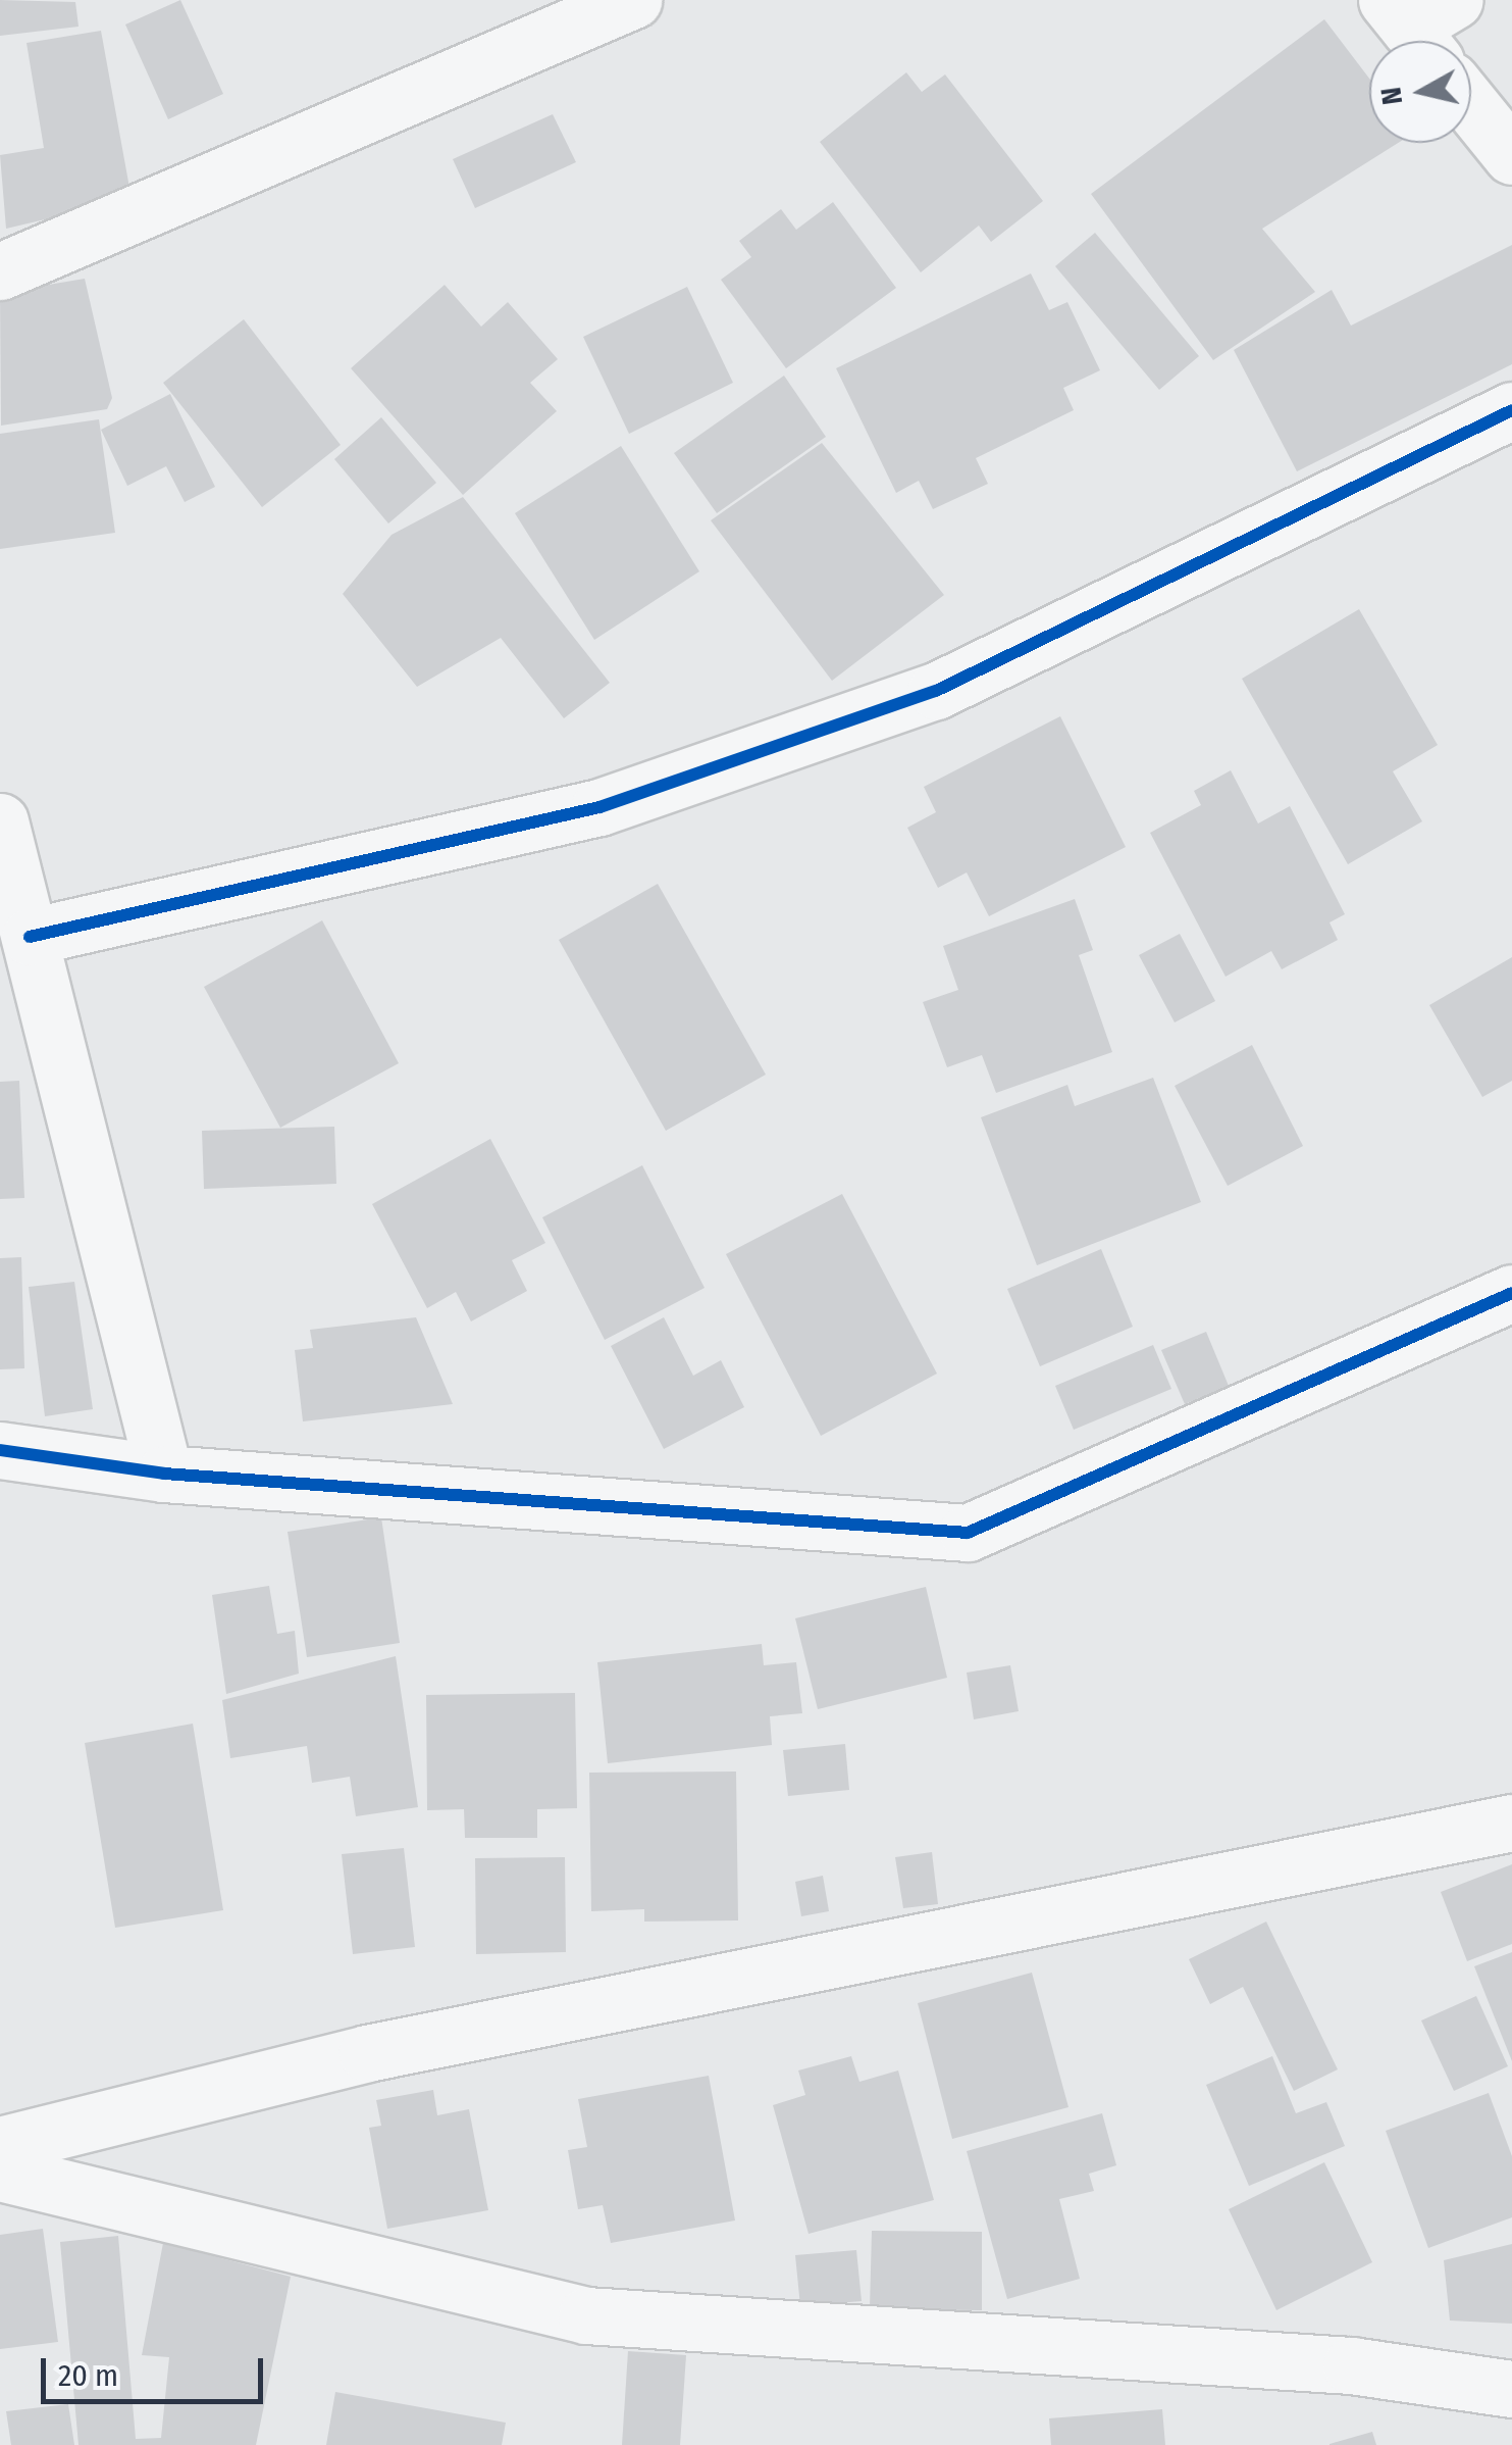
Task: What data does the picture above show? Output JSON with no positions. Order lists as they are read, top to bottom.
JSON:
{
  "scale_bar": "20 m",
  "north": "left"
}
